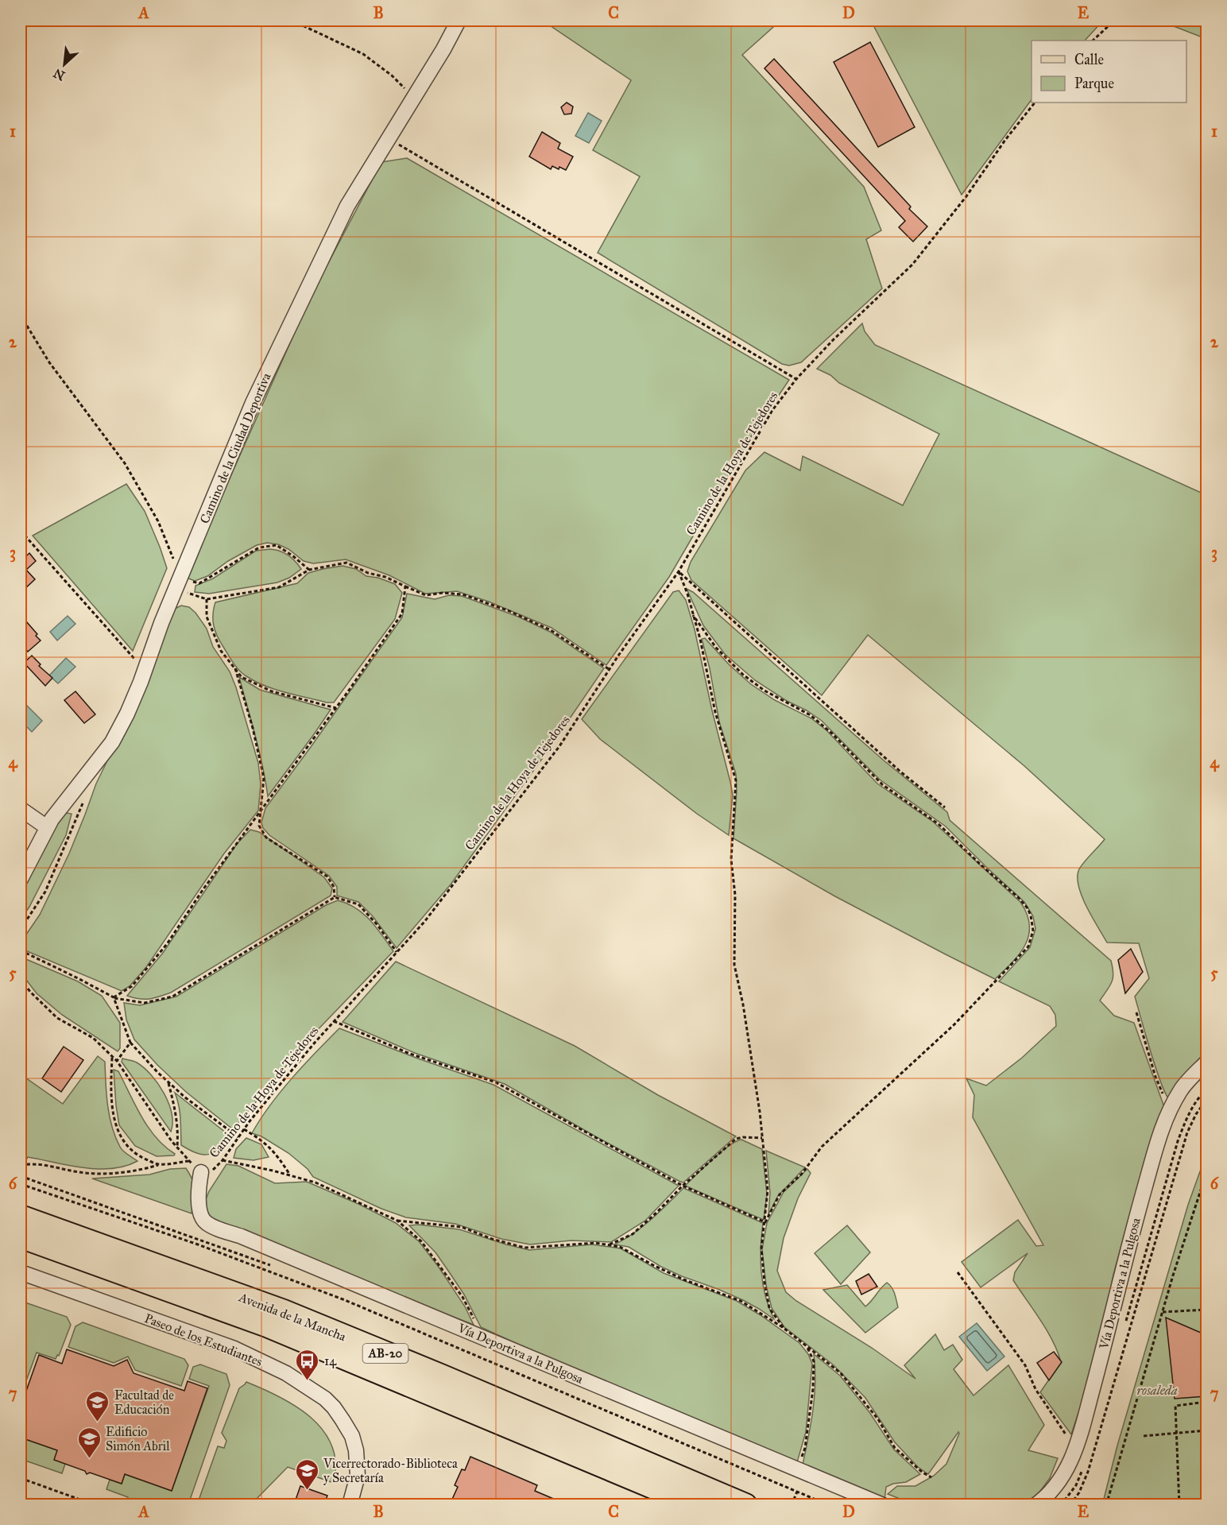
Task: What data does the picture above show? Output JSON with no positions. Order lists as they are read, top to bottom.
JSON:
{
  "streets": {
    "main road": ["Avenida de la Mancha", "AB-20"],
    "street": ["Camino de la Ciudad Deportiva", "Vía Deportiva a la Pulgosa", "Paseo de los Estudiantes"],
    "path": ["Camino de la Hoya de Tejedores"]
  },
  "crossings": [
    ["Camino de la Hoya de Tejedores", "Vía Deportiva a la Pulgosa"]
  ],
  "parks": ["rosaleda"],
  "places": {
    "bus stop": ["14"],
    "school or university": ["Facultad de Educación", "Edificio Simón Abril", "Vicerrectorado-Biblioteca y Secretaría"]
  },
  "legend": ["Calle", "Parque"],
  "north": "bottom left",
  "grid": {
    "columns": [
      "A",
      "B",
      "C",
      "D",
      "E"
    ],
    "rows": [
      "1",
      "2",
      "3",
      "4",
      "5",
      "6",
      "7"
    ]
  }
}
